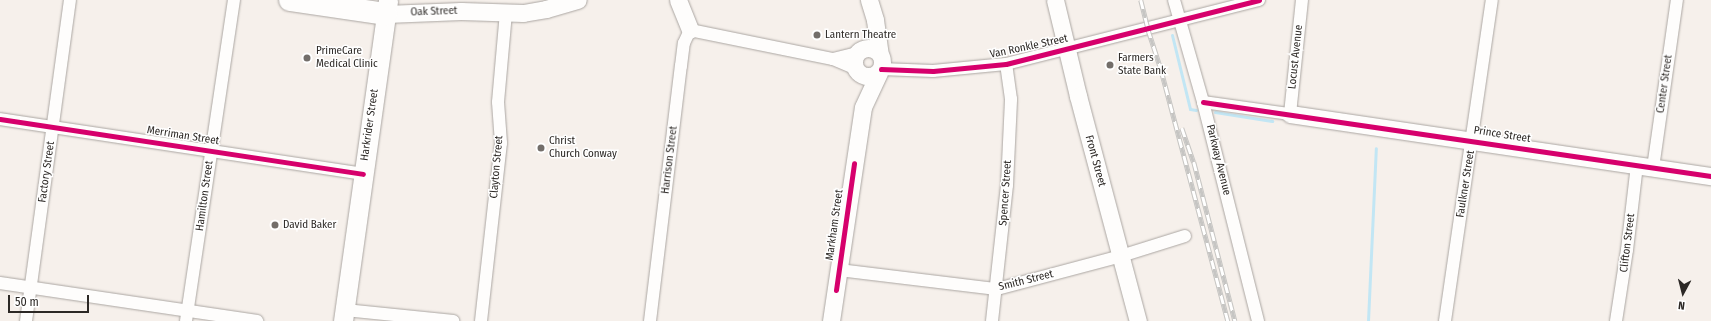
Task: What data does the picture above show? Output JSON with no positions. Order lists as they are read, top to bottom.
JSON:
{
  "streets": {
    "highway": ["Oak Street"],
    "main road": ["Harkrider Street"],
    "street": [
      "Van Ronkle Street",
      "Locust Avenue",
      "Center Street",
      "Prince Street",
      "Merriman Street",
      "Harrison Street",
      "Parkway Avenue",
      "Front Street",
      "Clayton Street",
      "Factory Street",
      "Faulkner Street",
      "Spencer Street",
      "Hamilton Street",
      "Markham Street",
      "Clifton Street",
      "Smith Street"
    ]
  },
  "crossings": [
    ["Oak Street", "Harkrider Street"],
    ["Oak Street", "Clayton Street"],
    ["Van Ronkle Street", "Parkway Avenue"],
    ["Van Ronkle Street", "Front Street"],
    ["Van Ronkle Street", "Spencer Street"],
    ["Van Ronkle Street", "Markham Street"],
    ["Locust Avenue", "Prince Street"],
    ["Center Street", "Prince Street"],
    ["Center Street", "Clifton Street"],
    ["Harkrider Street", "Merriman Street"],
    ["Prince Street", "Faulkner Street"],
    ["Prince Street", "Clifton Street"],
    ["Merriman Street", "Factory Street"],
    ["Merriman Street", "Hamilton Street"],
    ["Front Street", "Smith Street"],
    ["Spencer Street", "Smith Street"],
    ["Markham Street", "Smith Street"]
  ],
  "places": [
    "Lantern Theatre",
    "PrimeCare Medical Clinic",
    "Farmers State Bank",
    "Christ Church Conway",
    "David Baker"
  ],
  "scale_bar": "50 m",
  "north": "bottom"
}
